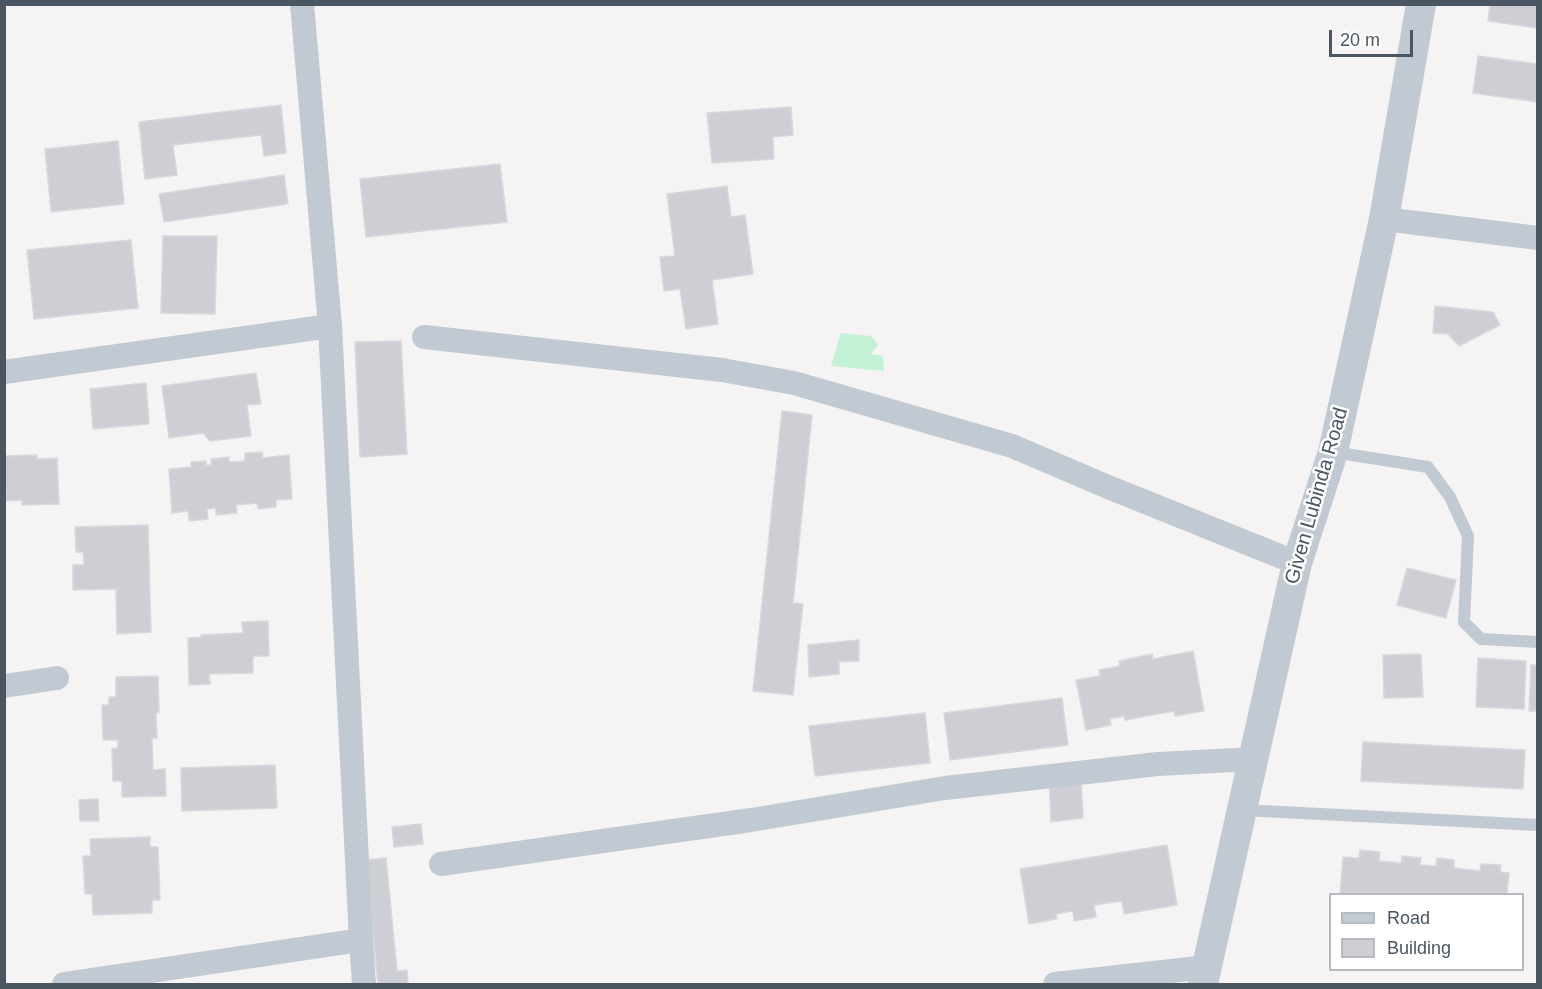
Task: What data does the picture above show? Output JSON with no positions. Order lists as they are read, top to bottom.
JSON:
{
  "streets": {
    "street": ["Given Lubinda Road"]
  },
  "legend": ["Road", "Building"],
  "scale_bar": "20 m"
}
